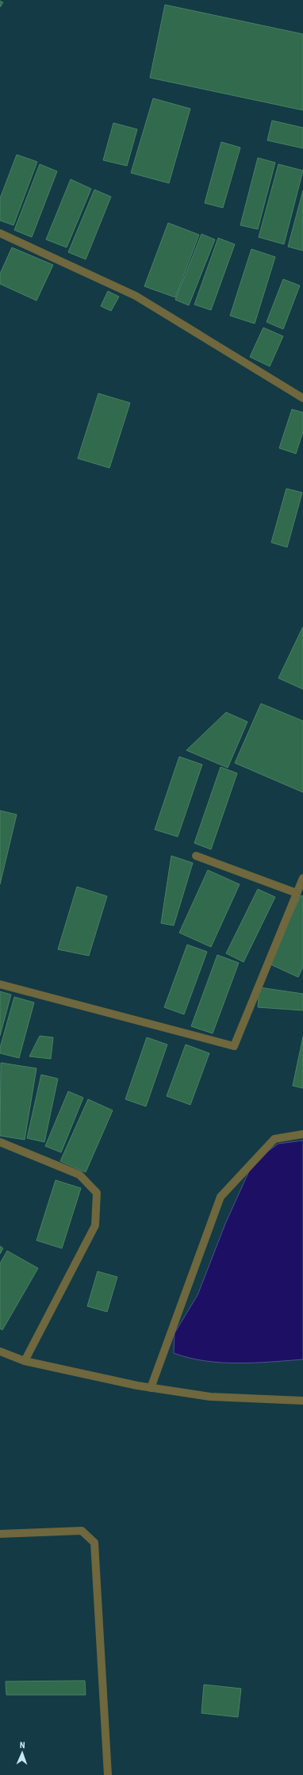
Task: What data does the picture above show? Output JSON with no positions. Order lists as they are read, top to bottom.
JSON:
{
  "north": "top"
}
